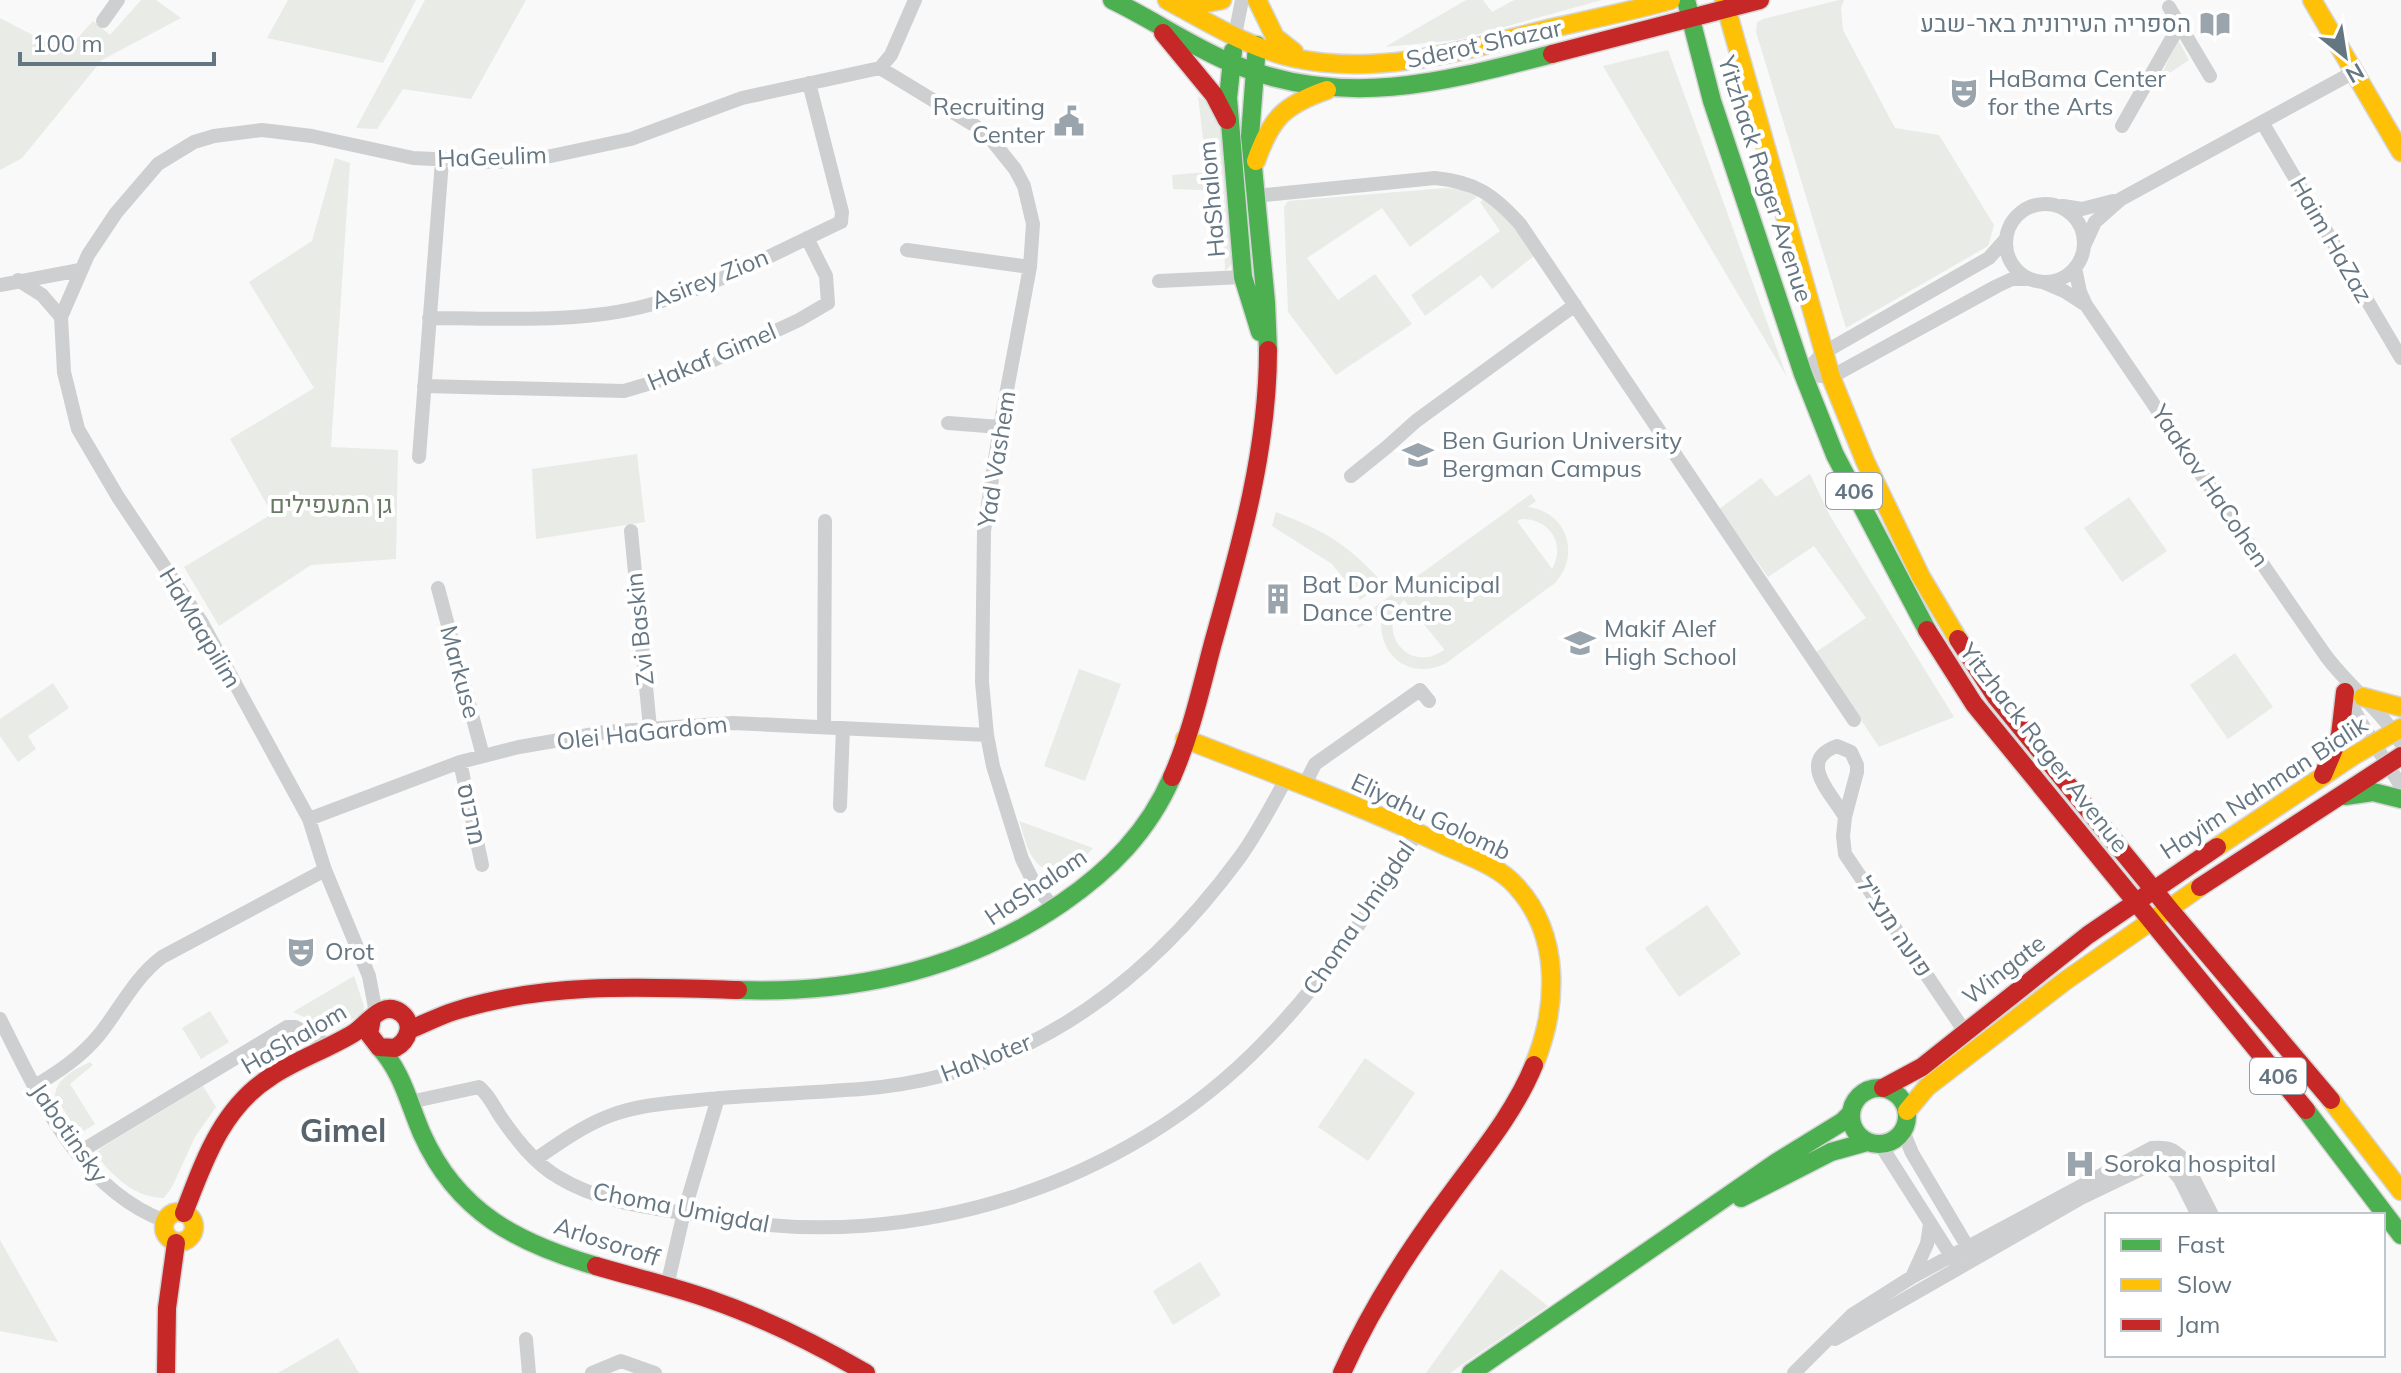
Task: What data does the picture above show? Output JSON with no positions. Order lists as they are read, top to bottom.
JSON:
{
  "streets": {
    "street": [
      "Sderot Shazar",
      "HaGeulim",
      "Yitzhack Rager Avenue",
      "HaShalom",
      "Haim HaZaz",
      "Asirey Zion",
      "Hakaf Gimel",
      "Yad Vashem",
      "Yaakov HaCohen",
      "406",
      "HaMaapilim",
      "Zvi Baskin",
      "Markuse",
      "Olei HaGardom",
      "Hayim Nahman Bialik",
      "מרכוס",
      "Eliyahu Golomb",
      "Choma Umigdal",
      "פועה מנצ\"ל",
      "Wingate",
      "HaNoter",
      "Jabotinsky",
      "Arlosoroff"
    ]
  },
  "crossings": [
    ["Sderot Shazar", "Yitzhack Rager Avenue"],
    ["Sderot Shazar", "HaShalom"],
    ["HaGeulim", "Asirey Zion"],
    ["HaGeulim", "Yad Vashem"],
    ["HaGeulim", "HaMaapilim"],
    ["Yitzhack Rager Avenue", "Hayim Nahman Bialik"],
    ["Yitzhack Rager Avenue", "Wingate"],
    ["HaShalom", "Yad Vashem"],
    ["HaShalom", "HaMaapilim"],
    ["HaShalom", "Eliyahu Golomb"],
    ["HaShalom", "Jabotinsky"],
    ["HaShalom", "Arlosoroff"],
    ["Asirey Zion", "Hakaf Gimel"],
    ["Yad Vashem", "Olei HaGardom"],
    ["Yaakov HaCohen", "Hayim Nahman Bialik"],
    ["HaMaapilim", "Olei HaGardom"],
    ["HaMaapilim", "Arlosoroff"],
    ["Zvi Baskin", "Olei HaGardom"],
    ["Markuse", "Olei HaGardom"],
    ["Olei HaGardom", "מרכוס"],
    ["Hayim Nahman Bialik", "Wingate"],
    ["Eliyahu Golomb", "Choma Umigdal"],
    ["Eliyahu Golomb", "HaNoter"],
    ["Choma Umigdal", "HaNoter"],
    ["Choma Umigdal", "Arlosoroff"],
    ["פועה מנצ\"ל", "Wingate"]
  ],
  "districts": ["Gimel"],
  "parks": ["גן המעפילים"],
  "places": {
    "library": ["הספריה העירונית באר-שבע"],
    "theatre": ["HaBama Center for the Arts", "Orot"],
    "public building": ["Recruiting Center"],
    "school or university": ["Ben Gurion University Bergman Campus", "Makif Alef High School"],
    "building": ["Bat Dor Municipal Dance Centre"],
    "hospital": ["Soroka hospital"]
  },
  "legend": ["Fast", "Slow", "Jam"],
  "scale_bar": "100 m",
  "north": "bottom right"
}
